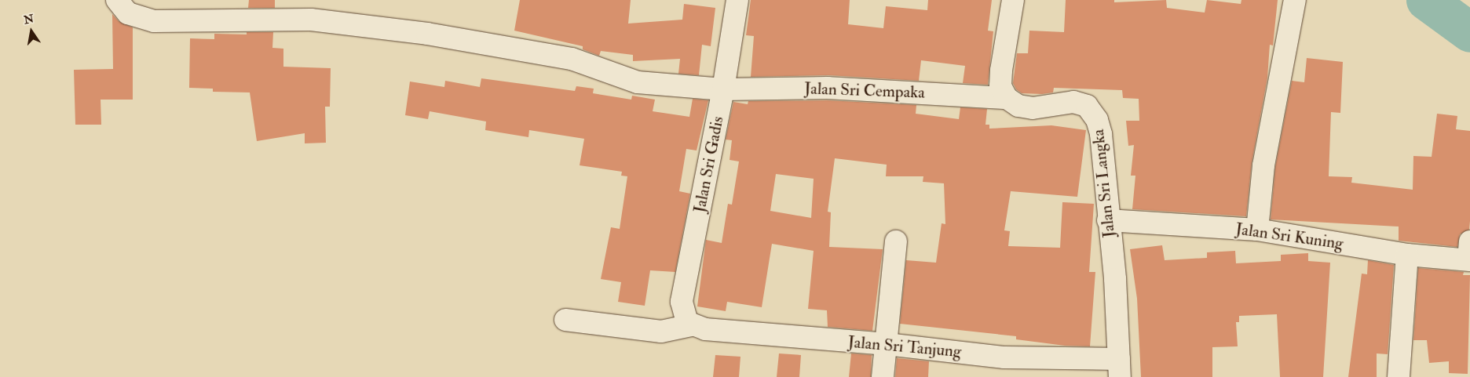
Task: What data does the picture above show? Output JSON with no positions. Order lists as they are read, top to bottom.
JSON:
{
  "streets": {
    "street": [
      "Jalan Sri Cempaka",
      "Jalan Sri Gadis",
      "Jalan Sri Langka",
      "Jalan Sri Kuning",
      "Jalan Sri Tanjung"
    ]
  },
  "crossings": [
    ["Jalan Sri Cempaka", "Jalan Sri Gadis"],
    ["Jalan Sri Cempaka", "Jalan Sri Langka"],
    ["Jalan Sri Gadis", "Jalan Sri Tanjung"],
    ["Jalan Sri Langka", "Jalan Sri Kuning"],
    ["Jalan Sri Langka", "Jalan Sri Tanjung"]
  ],
  "north": "top"
}
